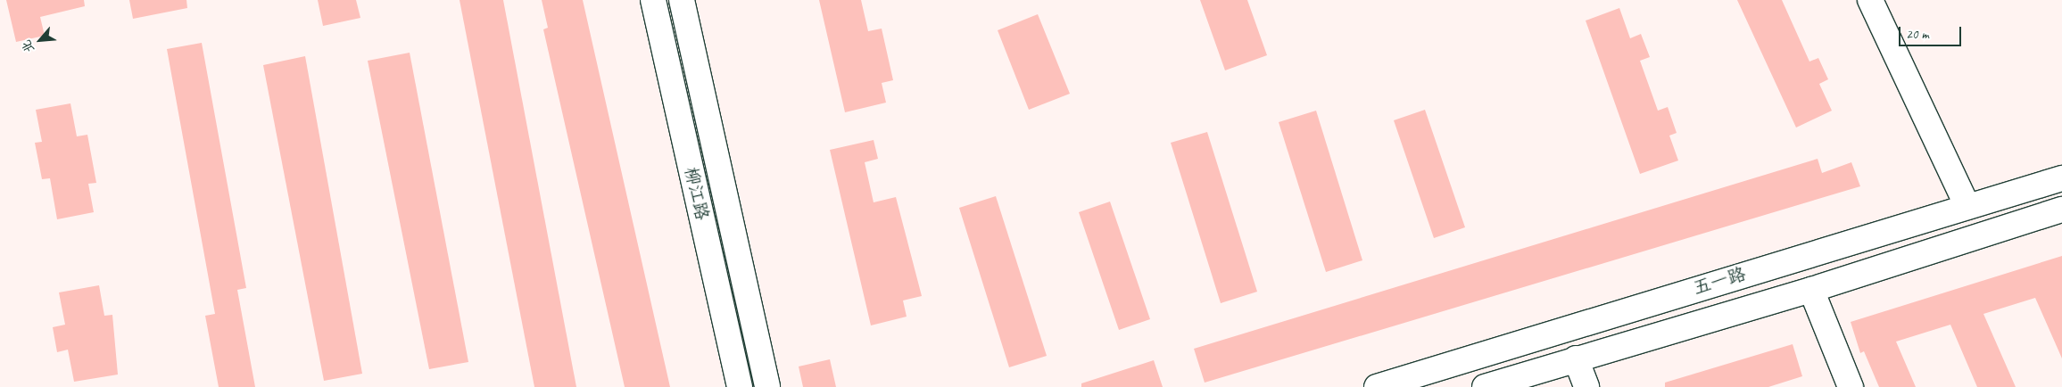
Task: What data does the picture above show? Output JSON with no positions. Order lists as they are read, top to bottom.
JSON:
{
  "streets": {
    "street": ["柳江路", "五一路"]
  },
  "scale_bar": "20 m",
  "north": "bottom left"
}
